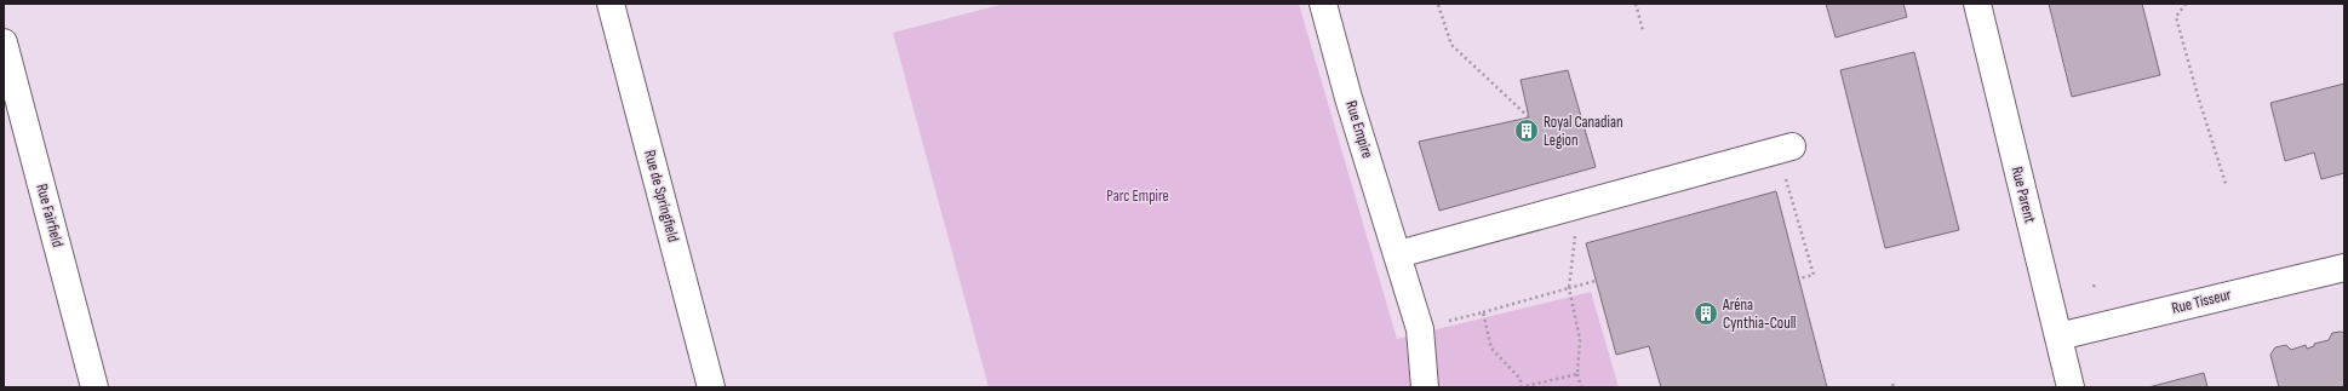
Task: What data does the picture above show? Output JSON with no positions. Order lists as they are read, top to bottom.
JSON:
{
  "streets": {
    "street": [
      "Rue Empire",
      "Rue Parent",
      "Rue de Springfield",
      "Rue Fairfield",
      "Rue Tisseur"
    ]
  },
  "crossings": [
    ["Rue Parent", "Rue Tisseur"]
  ],
  "parks": ["Parc Empire"],
  "places": {
    "building": ["Royal Canadian Legion", "Aréna Cynthia-Coull"]
  }
}
